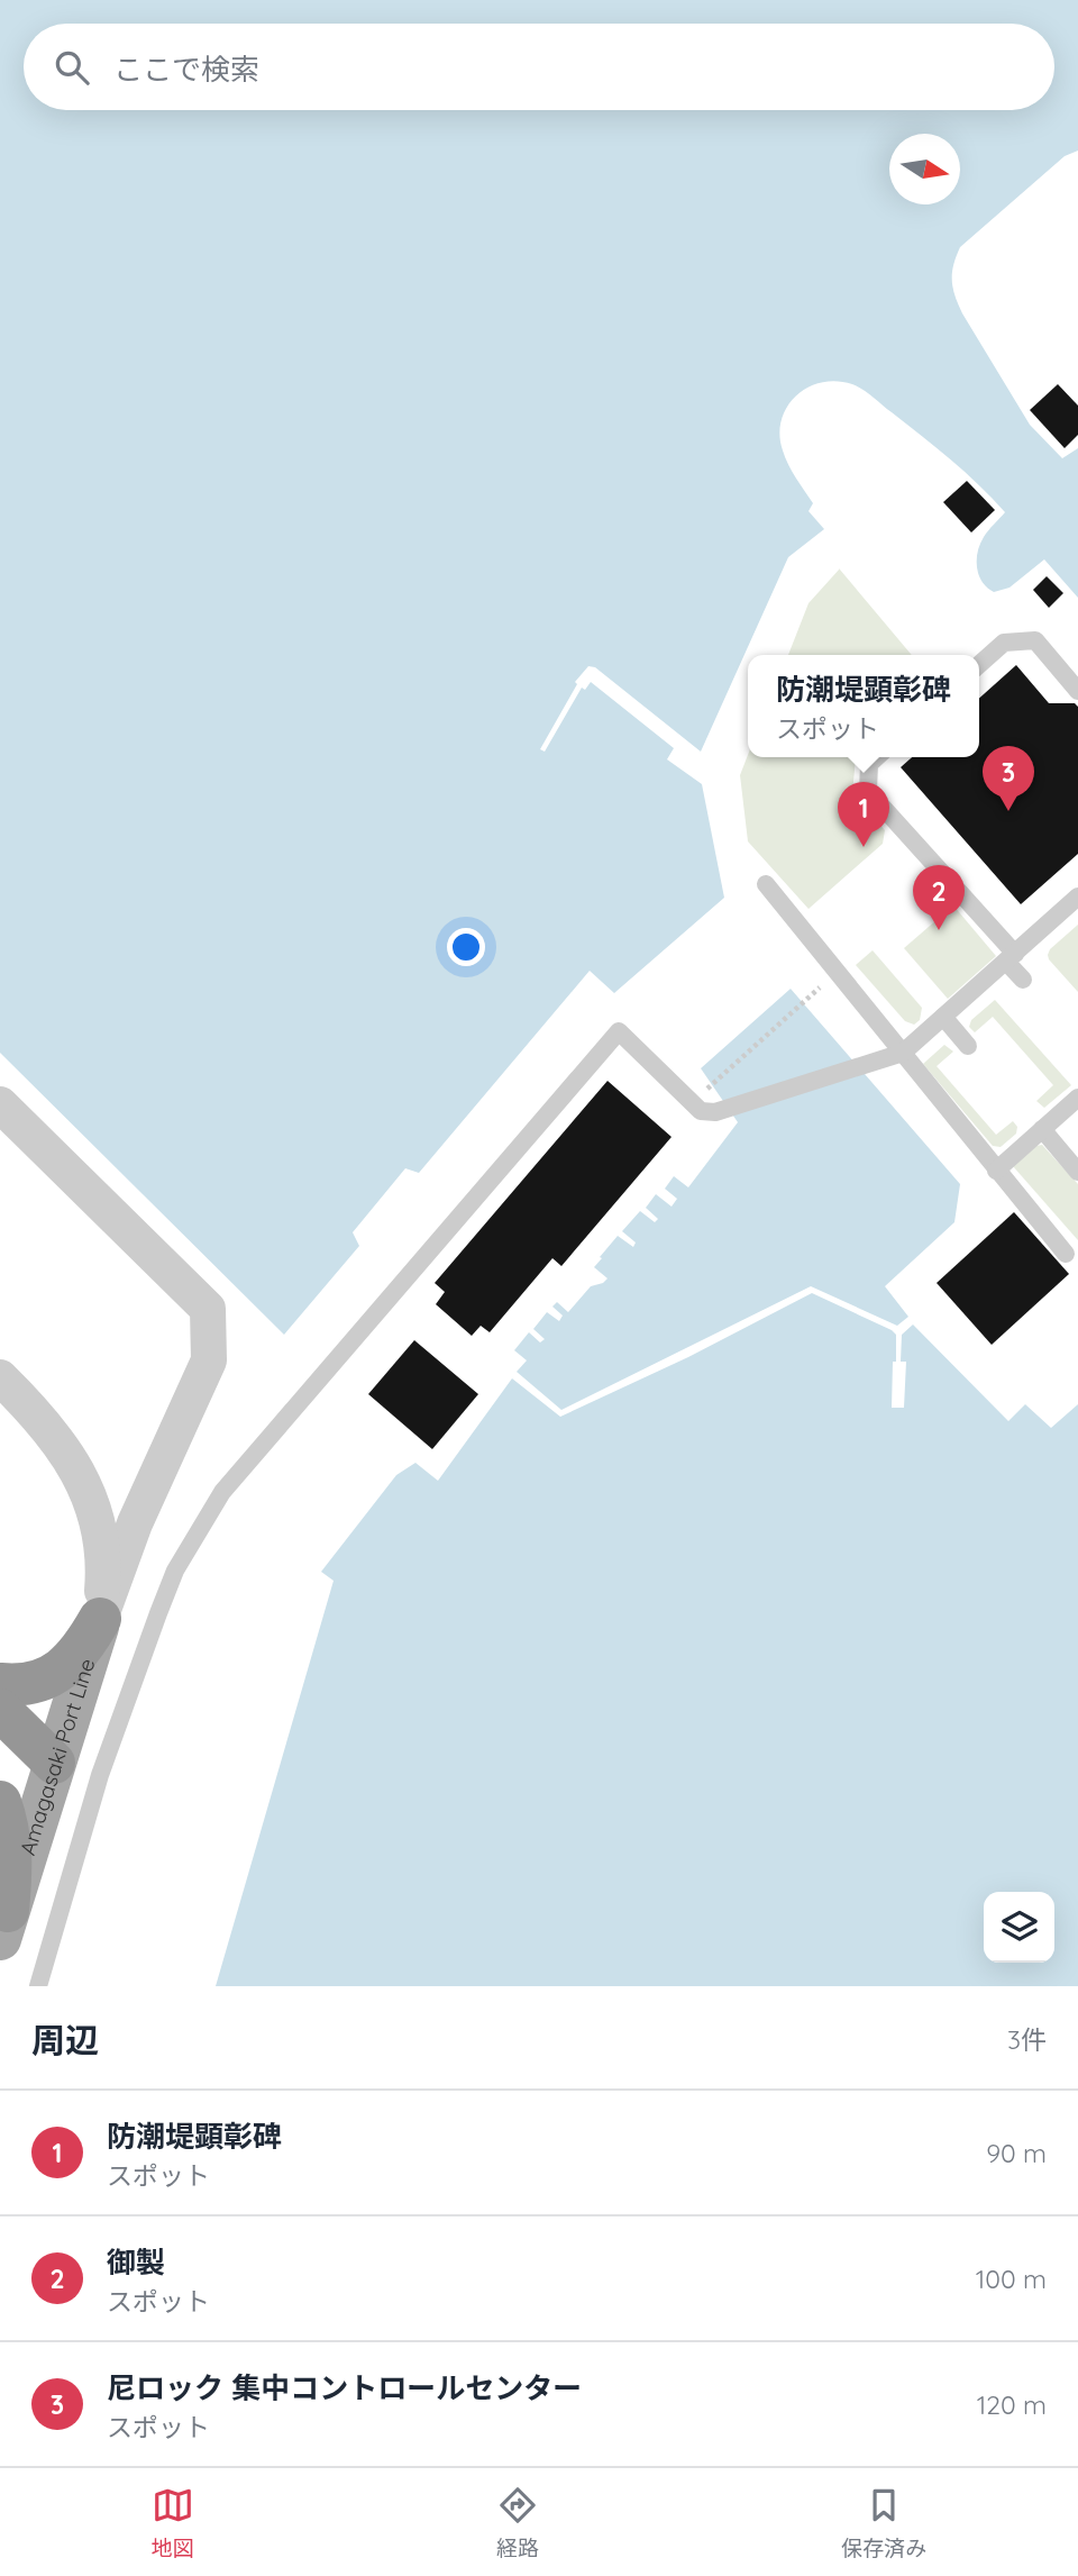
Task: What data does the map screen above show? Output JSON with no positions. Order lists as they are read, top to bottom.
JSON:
{
  "streets": {
    "main road": ["Amagasaki Port Line"]
  },
  "north": "right",
  "page": {
    "search": "ここで検索",
    "popup": ["防潮堤顕彰碑", "スポット"],
    "pins": ["3", "1", "2"],
    "heading": ["周辺", "3件"],
    "list": [
      {
        "mark": "1",
        "name": "防潮堤顕彰碑",
        "note": "スポット",
        "value": "90 m"
      },
      {
        "mark": "2",
        "name": "御製",
        "note": "スポット",
        "value": "100 m"
      },
      {
        "mark": "3",
        "name": "尼ロック 集中コントロールセンター",
        "note": "スポット",
        "value": "120 m"
      }
    ],
    "nav": ["地図", "経路", "保存済み"]
  }
}
